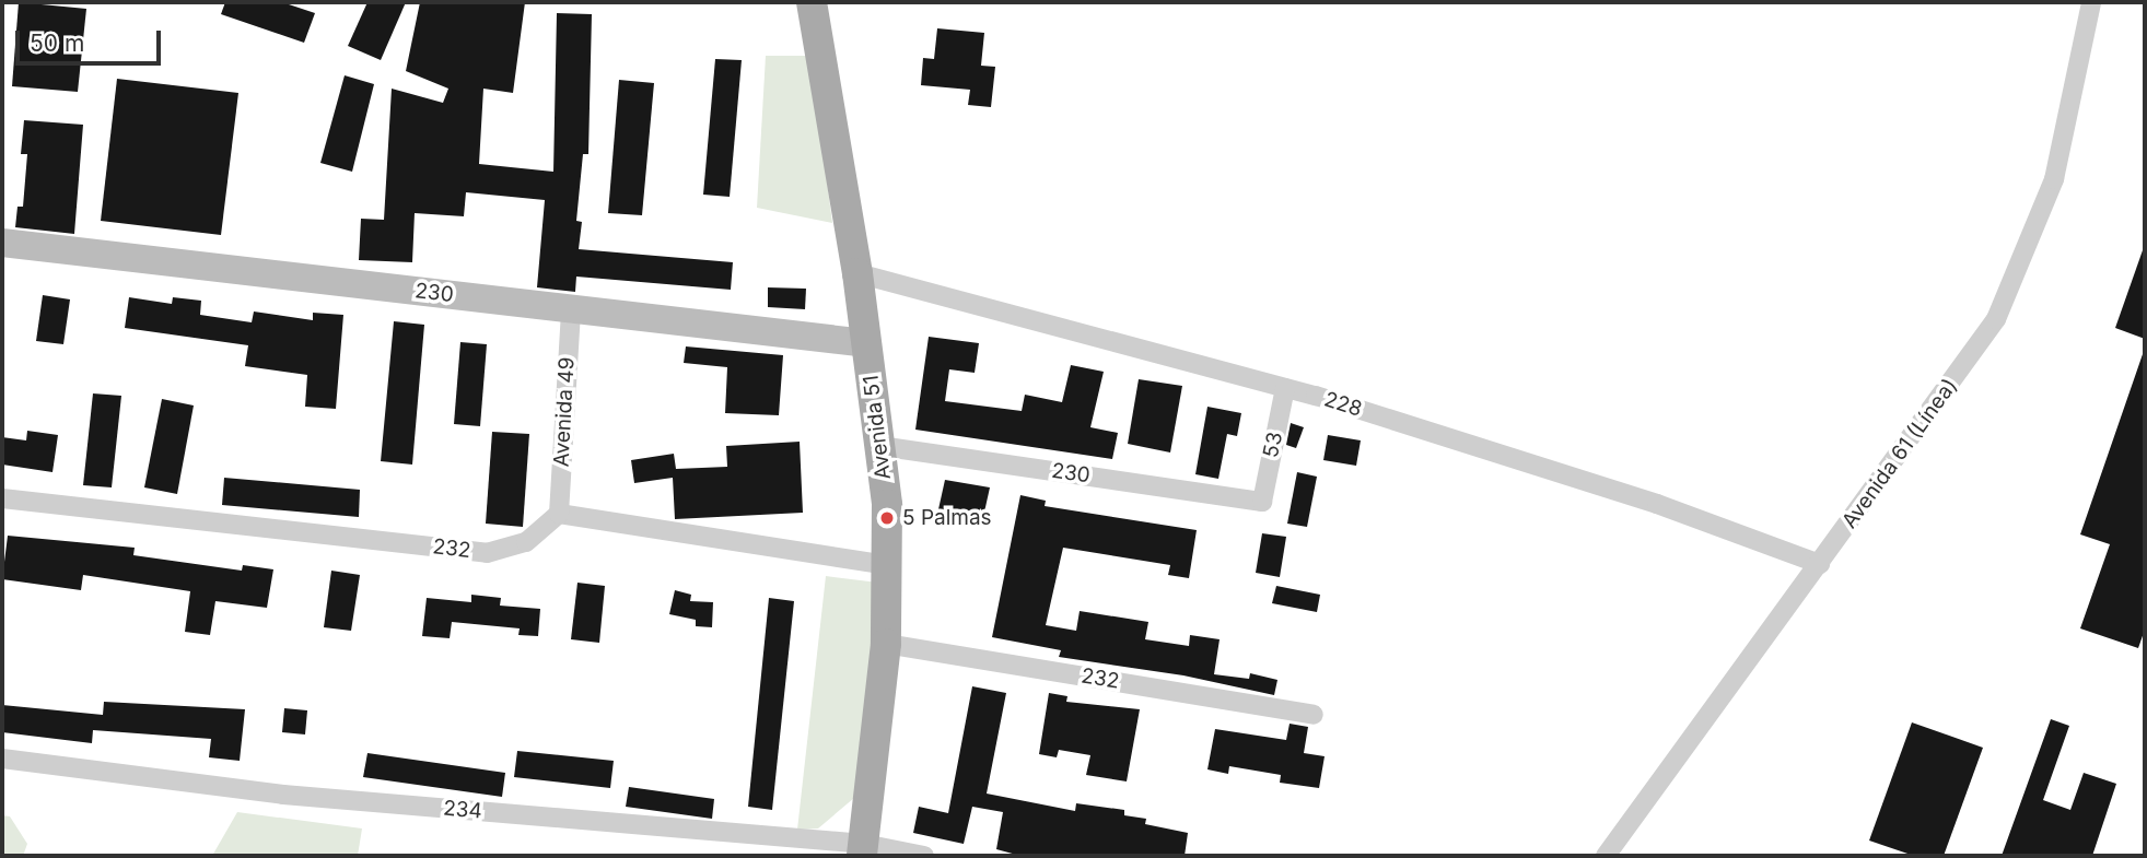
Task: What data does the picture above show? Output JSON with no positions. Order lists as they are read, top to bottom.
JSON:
{
  "streets": {
    "main road": ["Avenida 51"],
    "street": [
      "230",
      "228",
      "Avenida 49",
      "53",
      "Avenida 61 (Línea)",
      "232",
      "234"
    ]
  },
  "crossings": [
    ["230", "Avenida 49"],
    ["230", "Avenida 51"],
    ["230", "53"],
    ["228", "Avenida 51"],
    ["228", "53"],
    ["228", "Avenida 61 (Línea)"],
    ["Avenida 49", "232"],
    ["Avenida 51", "232"],
    ["Avenida 51", "234"]
  ],
  "places": ["5 Palmas"],
  "scale_bar": "50 m"
}
